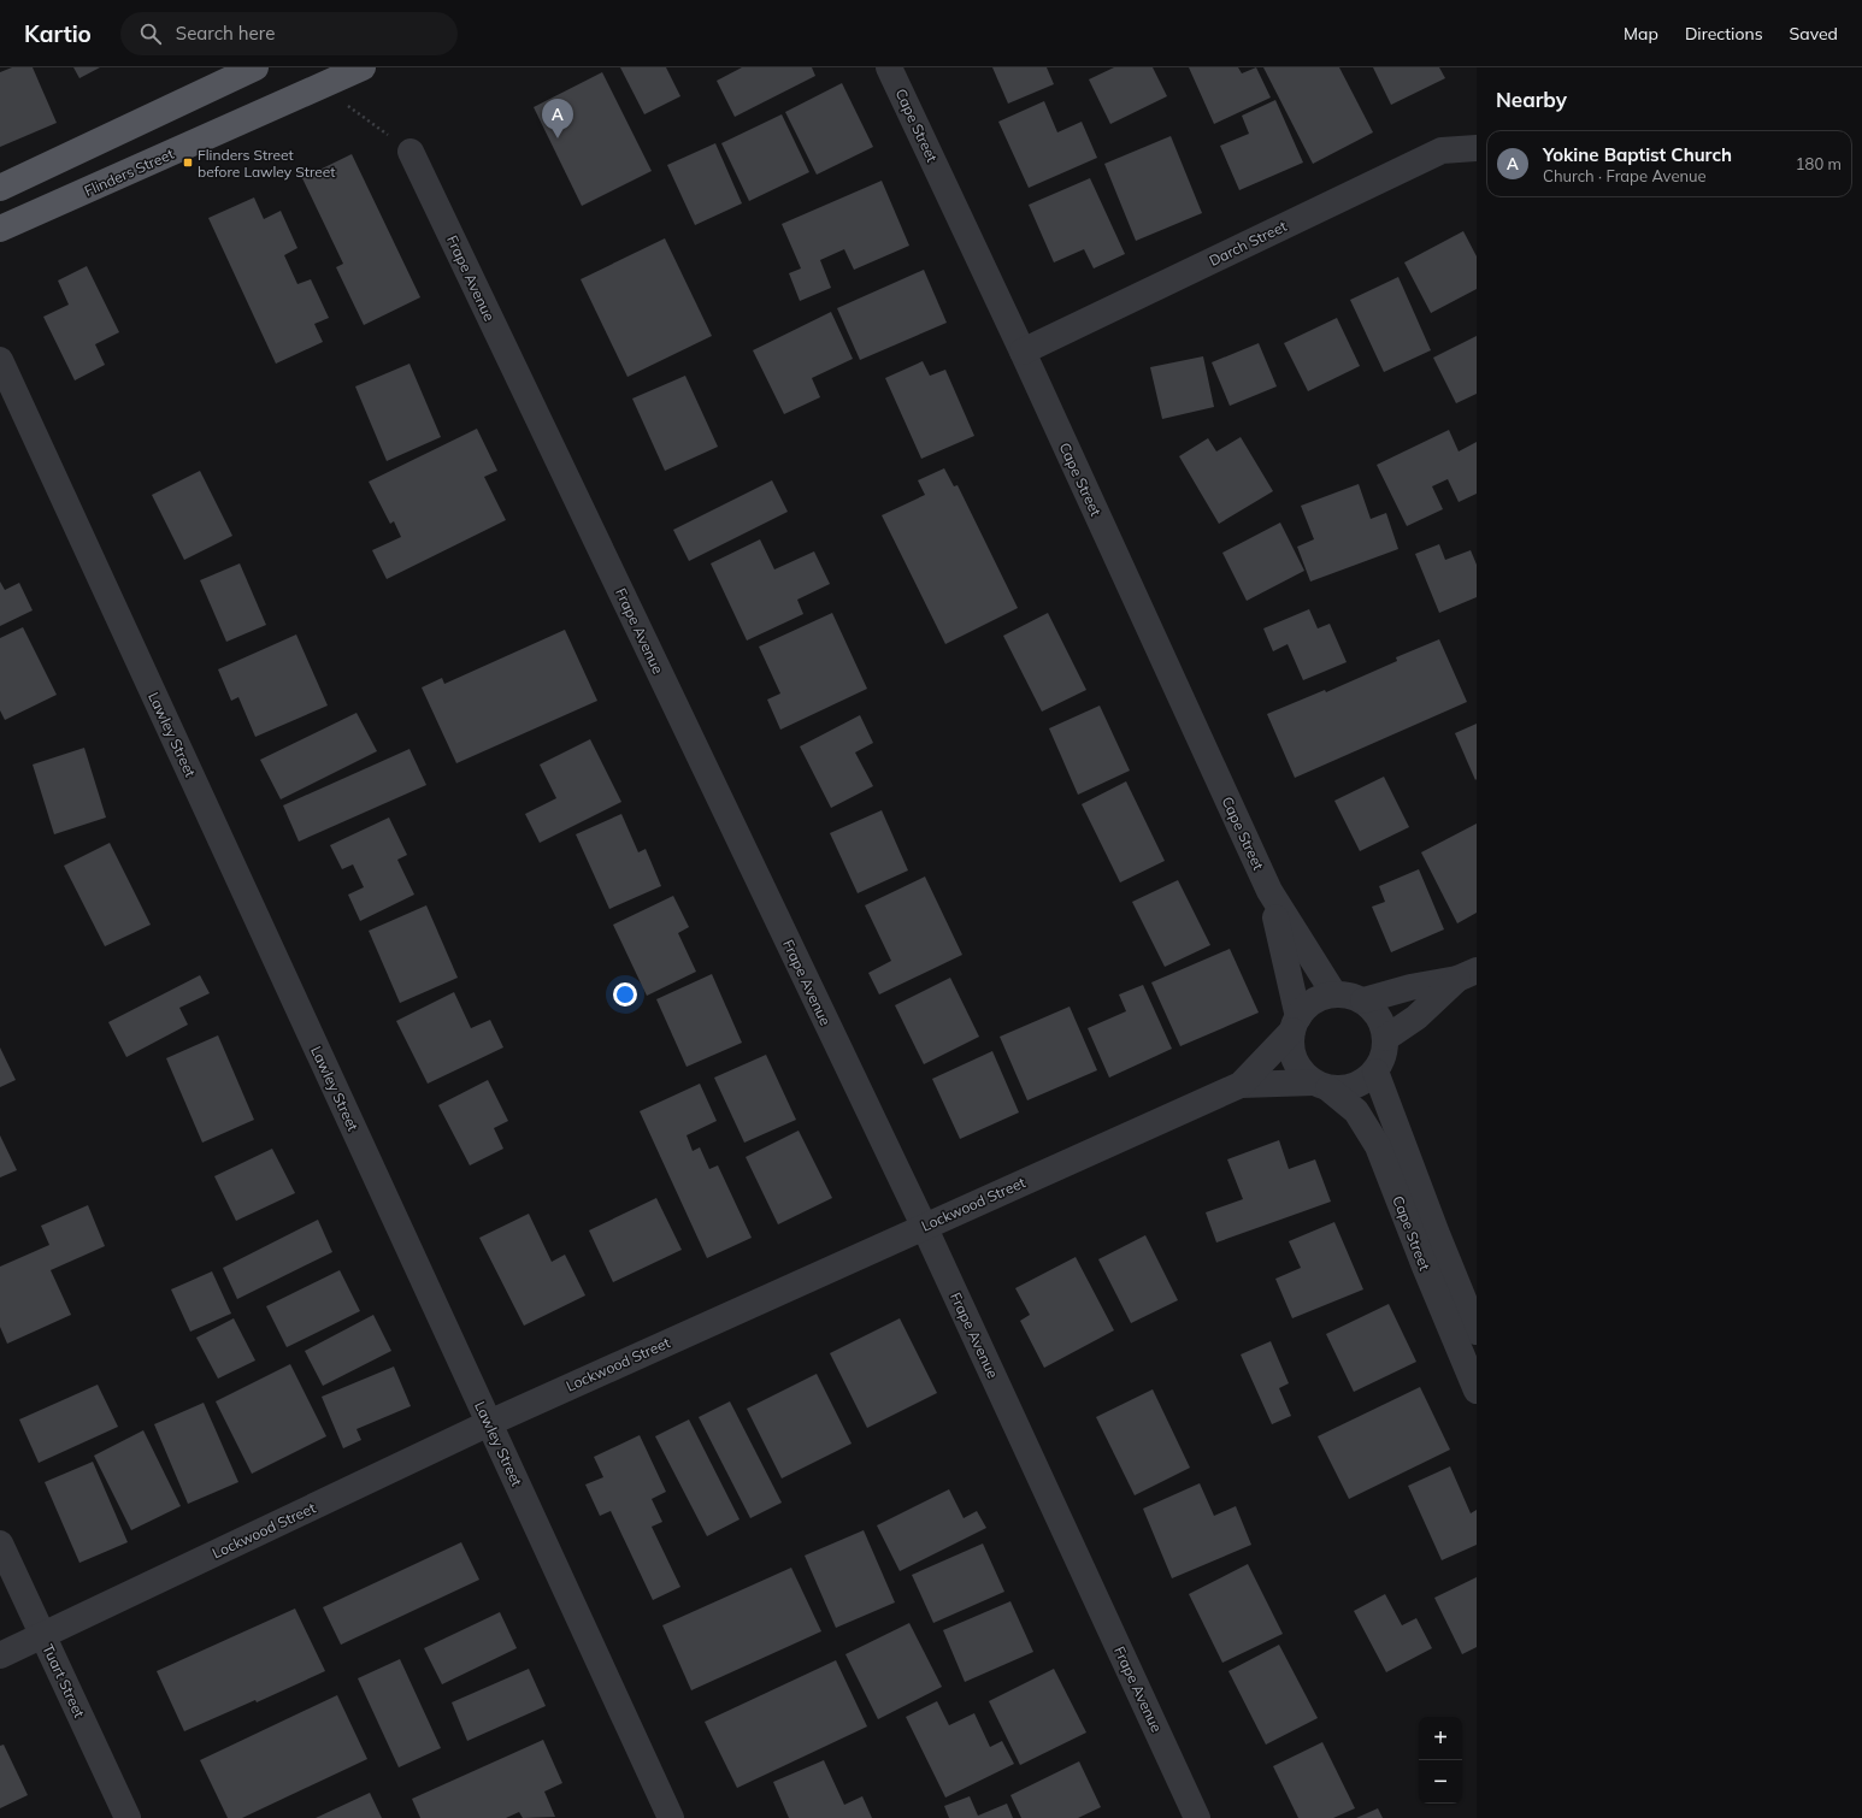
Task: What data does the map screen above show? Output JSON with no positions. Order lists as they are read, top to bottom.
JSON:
{
  "streets": {
    "main road": ["Flinders Street"],
    "street": [
      "Cape Street",
      "Darch Street",
      "Frape Avenue",
      "Lawley Street",
      "Lockwood Street",
      "Tuart Street"
    ]
  },
  "crossings": [
    ["Cape Street", "Darch Street"],
    ["Cape Street", "Lockwood Street"],
    ["Frape Avenue", "Lockwood Street"],
    ["Lawley Street", "Lockwood Street"],
    ["Lockwood Street", "Tuart Street"]
  ],
  "places": {
    "transit": ["Flinders Street before Lawley Street"]
  },
  "page": {
    "header": "Kartio",
    "search": "Search here",
    "nav": ["Map", "Directions", "Saved"],
    "heading": "Nearby",
    "pins": "A",
    "list": [
      {
        "mark": "A",
        "name": "Yokine Baptist Church",
        "note": "Church · Frape Avenue",
        "value": "180 m"
      }
    ],
    "map_buttons": ["+", "−"]
  }
}
